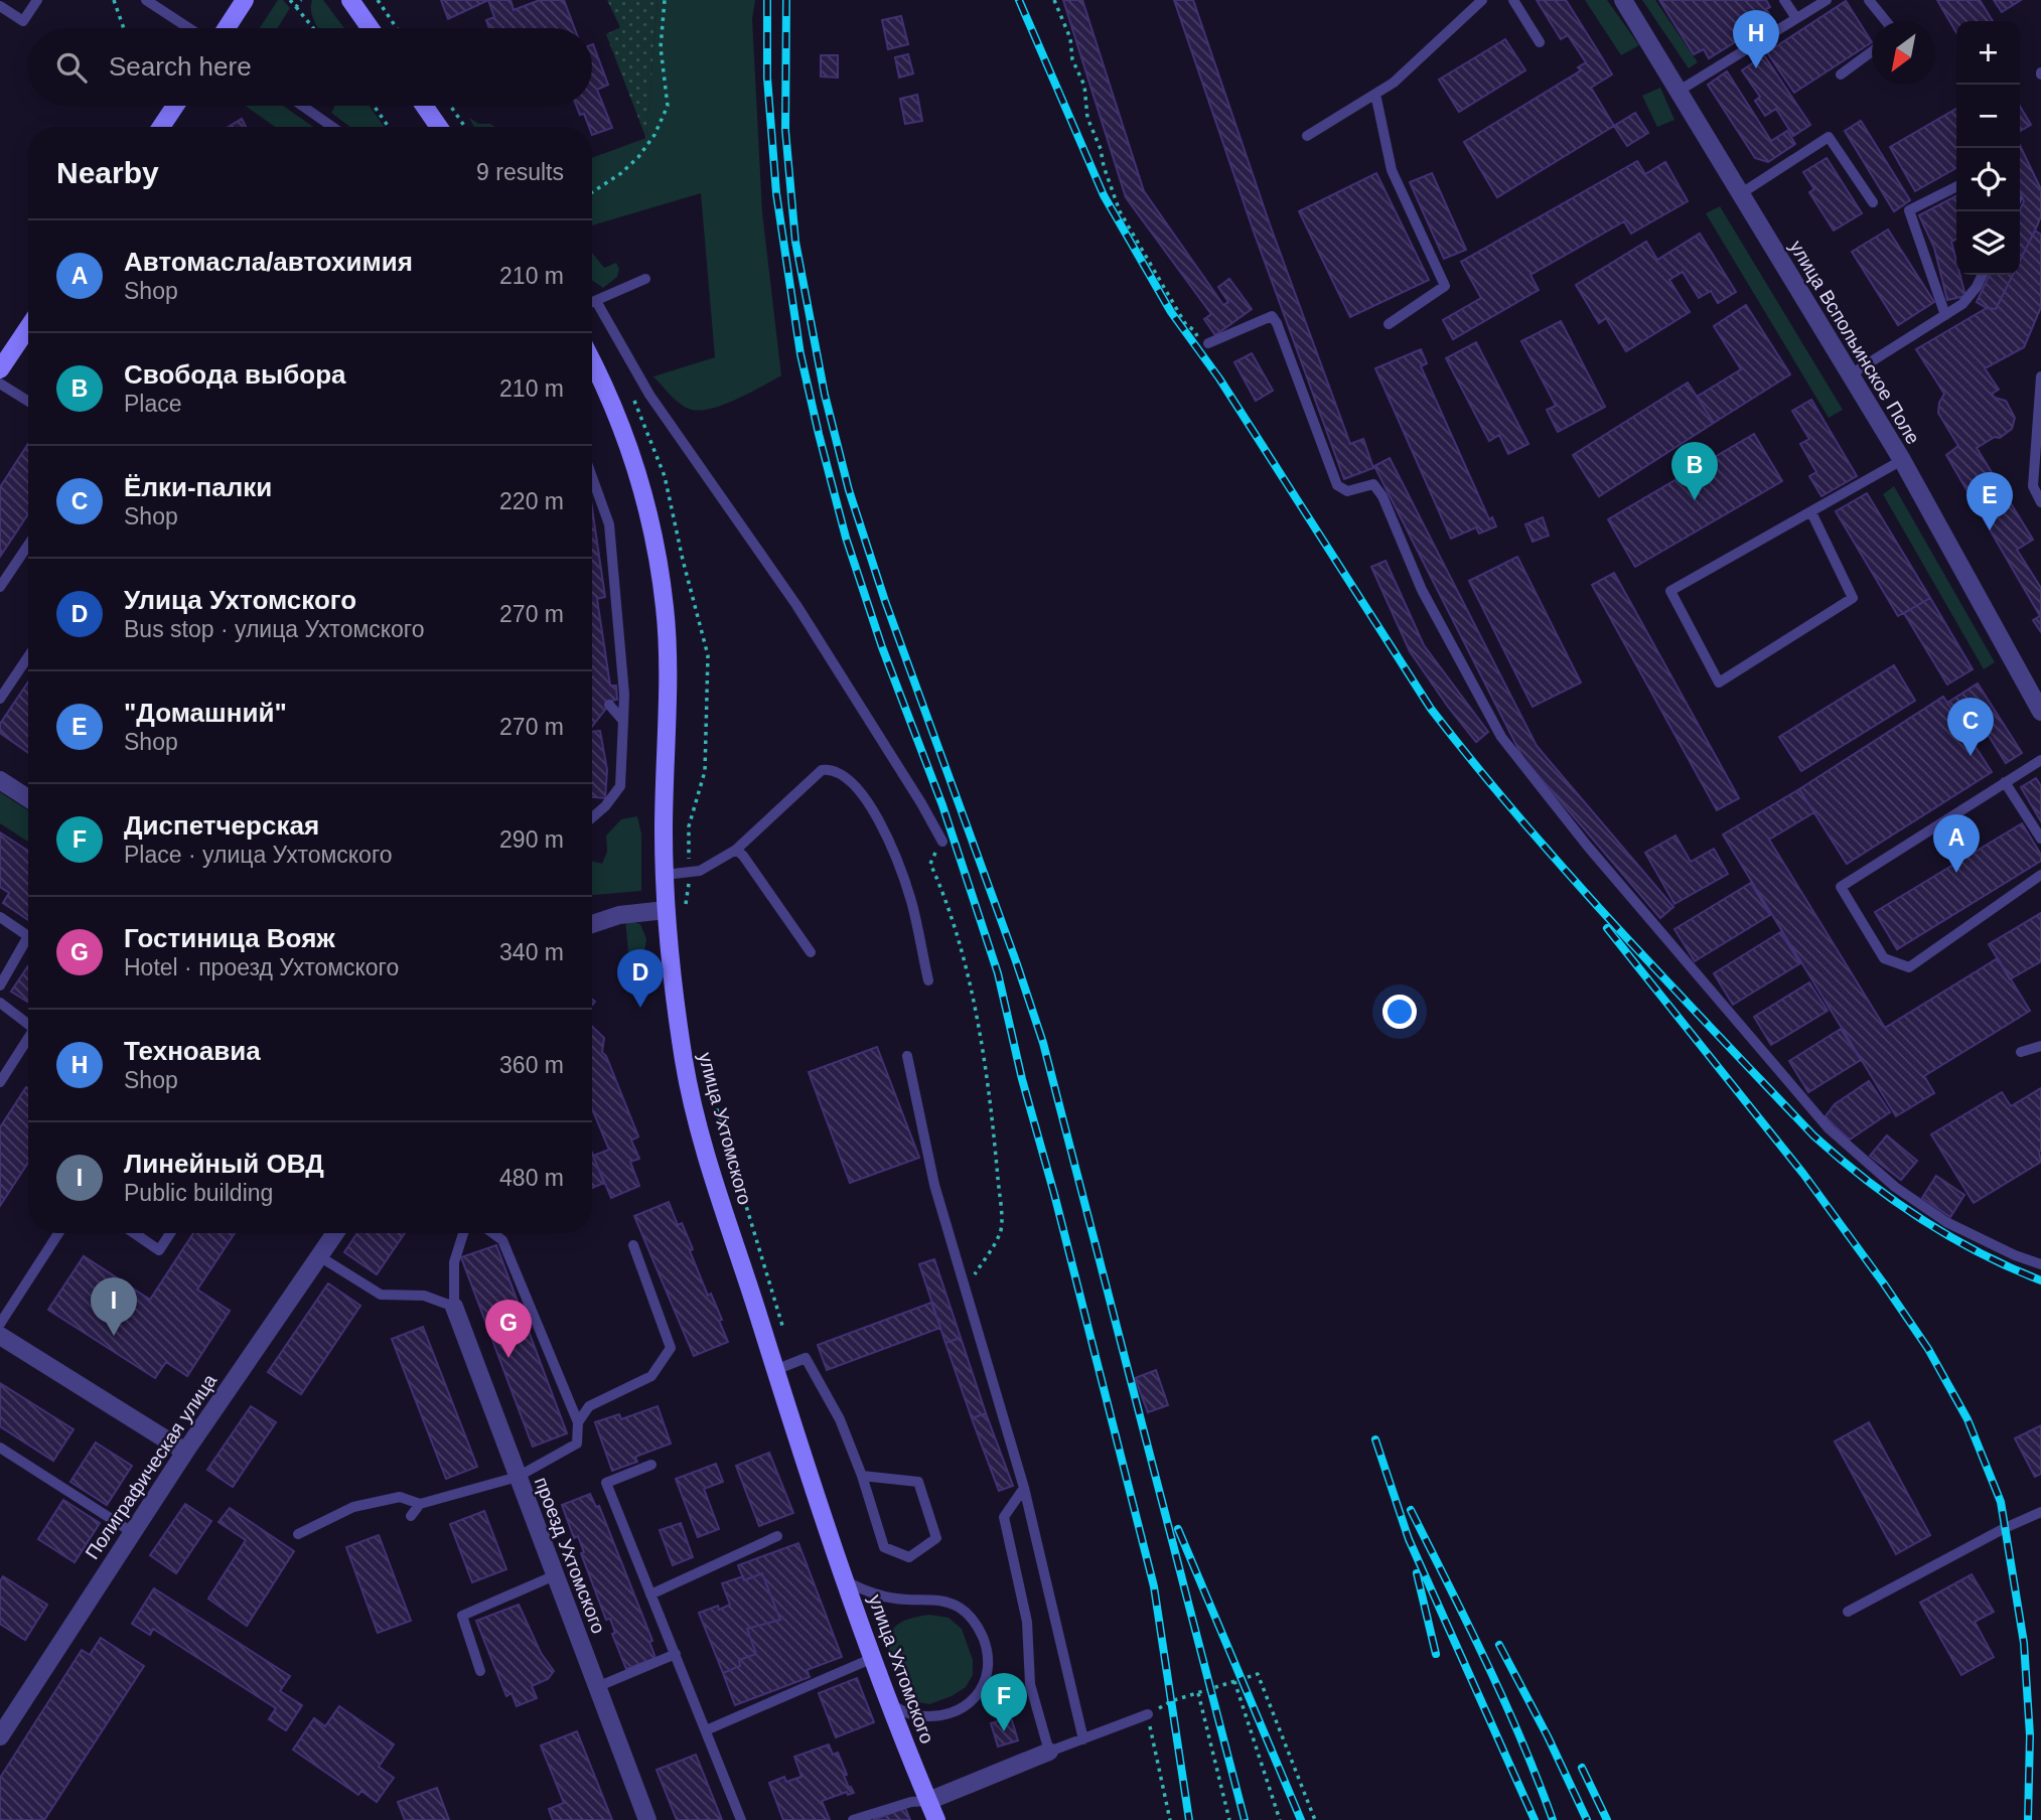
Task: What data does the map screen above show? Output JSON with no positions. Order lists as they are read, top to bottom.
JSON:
{
  "streets": {
    "street": [
      "улица Вспольинское Поле",
      "улица Ухтомского",
      "Полиграфическая улица",
      "проезд Ухтомского"
    ]
  },
  "north": "bottom left",
  "page": {
    "pins": [
      "H",
      "B",
      "E",
      "C",
      "A",
      "D",
      "I",
      "G",
      "F"
    ],
    "map_buttons": ["+", "−"],
    "search": "Search here",
    "heading": ["Nearby", "9 results"],
    "list": [
      {
        "mark": "A",
        "name": "Автомасла/автохимия",
        "note": "Shop",
        "value": "210 m"
      },
      {
        "mark": "B",
        "name": "Свобода выбора",
        "note": "Place",
        "value": "210 m"
      },
      {
        "mark": "C",
        "name": "Ёлки-палки",
        "note": "Shop",
        "value": "220 m"
      },
      {
        "mark": "D",
        "name": "Улица Ухтомского",
        "note": "Bus stop · улица Ухтомского",
        "value": "270 m"
      },
      {
        "mark": "E",
        "name": "\"Домашний\"",
        "note": "Shop",
        "value": "270 m"
      },
      {
        "mark": "F",
        "name": "Диспетчерская",
        "note": "Place · улица Ухтомского",
        "value": "290 m"
      },
      {
        "mark": "G",
        "name": "Гостиница Вояж",
        "note": "Hotel · проезд Ухтомского",
        "value": "340 m"
      },
      {
        "mark": "H",
        "name": "Техноавиа",
        "note": "Shop",
        "value": "360 m"
      },
      {
        "mark": "I",
        "name": "Линейный ОВД",
        "note": "Public building",
        "value": "480 m"
      }
    ]
  }
}
